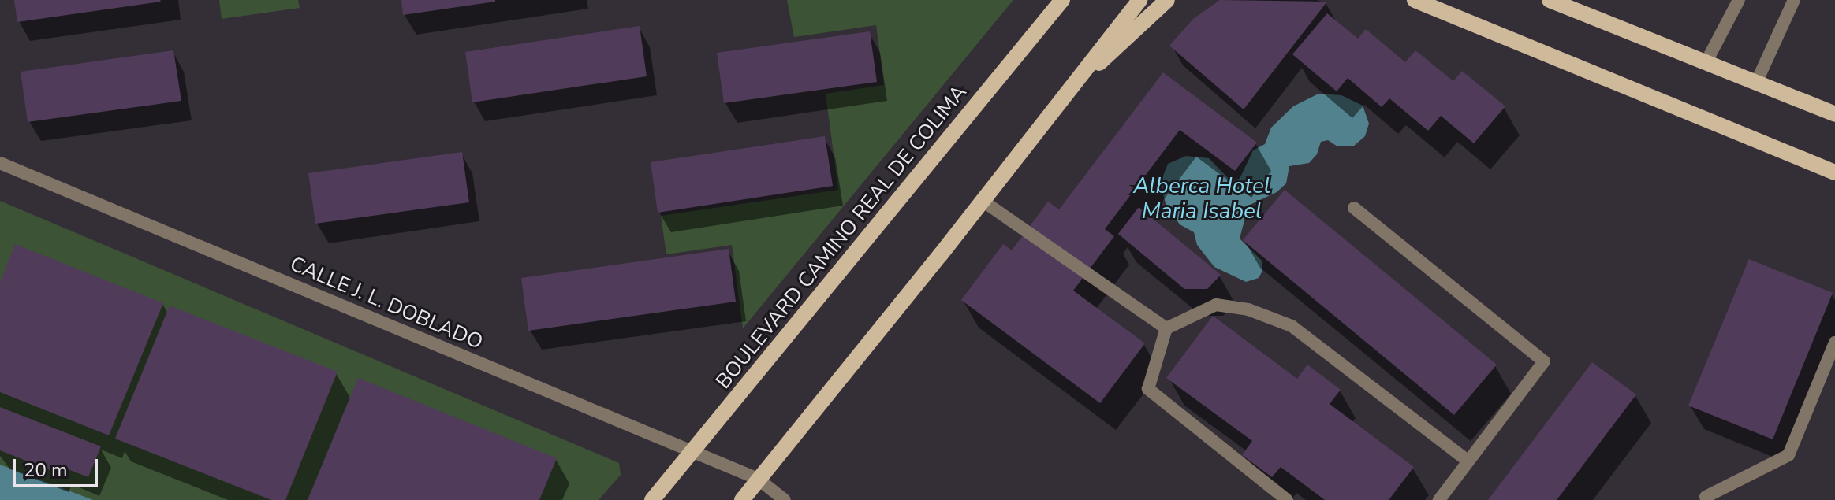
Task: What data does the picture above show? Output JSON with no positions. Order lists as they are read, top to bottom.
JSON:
{
  "streets": {
    "main road": ["BOULEVARD CAMINO REAL DE COLIMA"],
    "street": ["CALLE J. L. DOBLADO"]
  },
  "crossings": [
    ["BOULEVARD CAMINO REAL DE COLIMA", "CALLE J. L. DOBLADO"]
  ],
  "water": ["Alberca Hotel Maria Isabel"],
  "scale_bar": "20 m"
}
